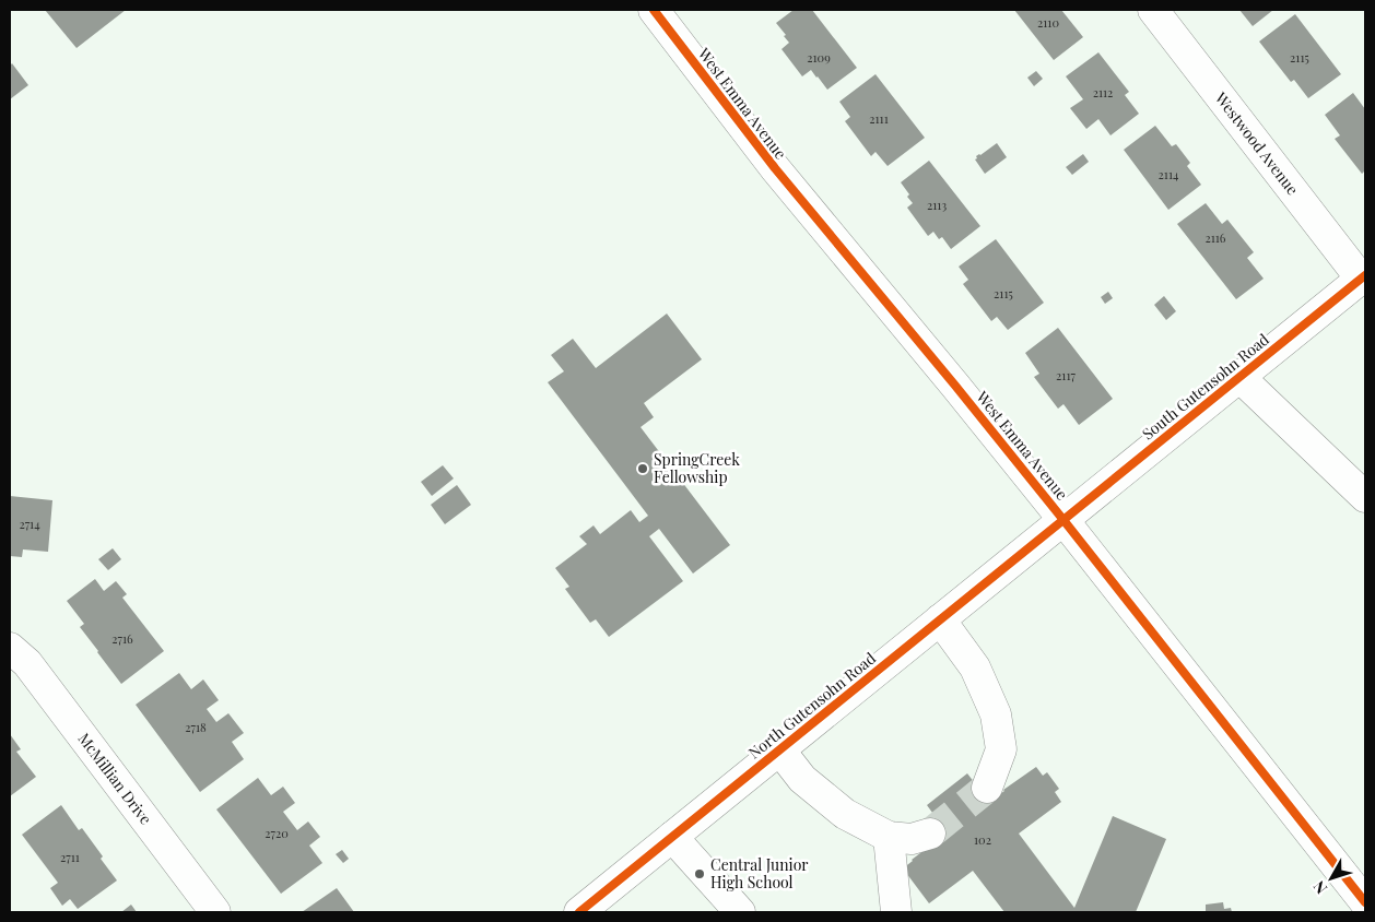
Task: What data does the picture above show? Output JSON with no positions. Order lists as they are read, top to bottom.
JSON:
{
  "streets": {
    "street": [
      "West Emma Avenue",
      "Westwood Avenue",
      "South Gutensohn Road",
      "North Gutensohn Road",
      "McMillian Drive"
    ]
  },
  "crossings": [
    ["West Emma Avenue", "South Gutensohn Road"],
    ["West Emma Avenue", "North Gutensohn Road"],
    ["Westwood Avenue", "South Gutensohn Road"],
    ["South Gutensohn Road", "North Gutensohn Road"]
  ],
  "places": ["SpringCreek Fellowship", "Central Junior High School"],
  "house_numbers": [
    "2110",
    "2109",
    "2115",
    "2112",
    "2111",
    "2114",
    "2113",
    "2116",
    "2115",
    "2117",
    "2714",
    "2716",
    "2718",
    "2720",
    "102",
    "2711"
  ],
  "north": "bottom left"
}
